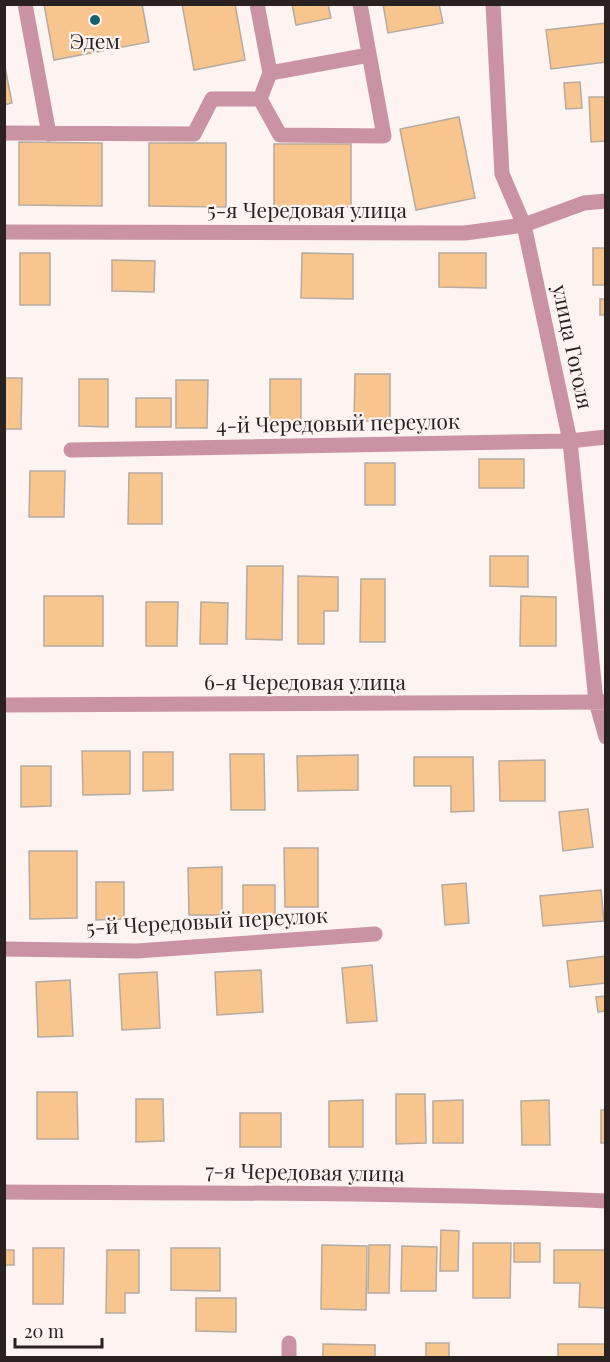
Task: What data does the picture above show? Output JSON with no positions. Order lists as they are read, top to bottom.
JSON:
{
  "streets": {
    "street": [
      "5-я Чередовая улица",
      "улица Гоголя",
      "4-й Чередовый переулок",
      "6-я Чередовая улица",
      "5-й Чередовый переулок",
      "7-я Чередовая улица"
    ]
  },
  "crossings": [
    ["5-я Чередовая улица", "улица Гоголя"],
    ["улица Гоголя", "4-й Чередовый переулок"],
    ["улица Гоголя", "6-я Чередовая улица"]
  ],
  "places": ["Эдем"],
  "scale_bar": "20 m"
}
